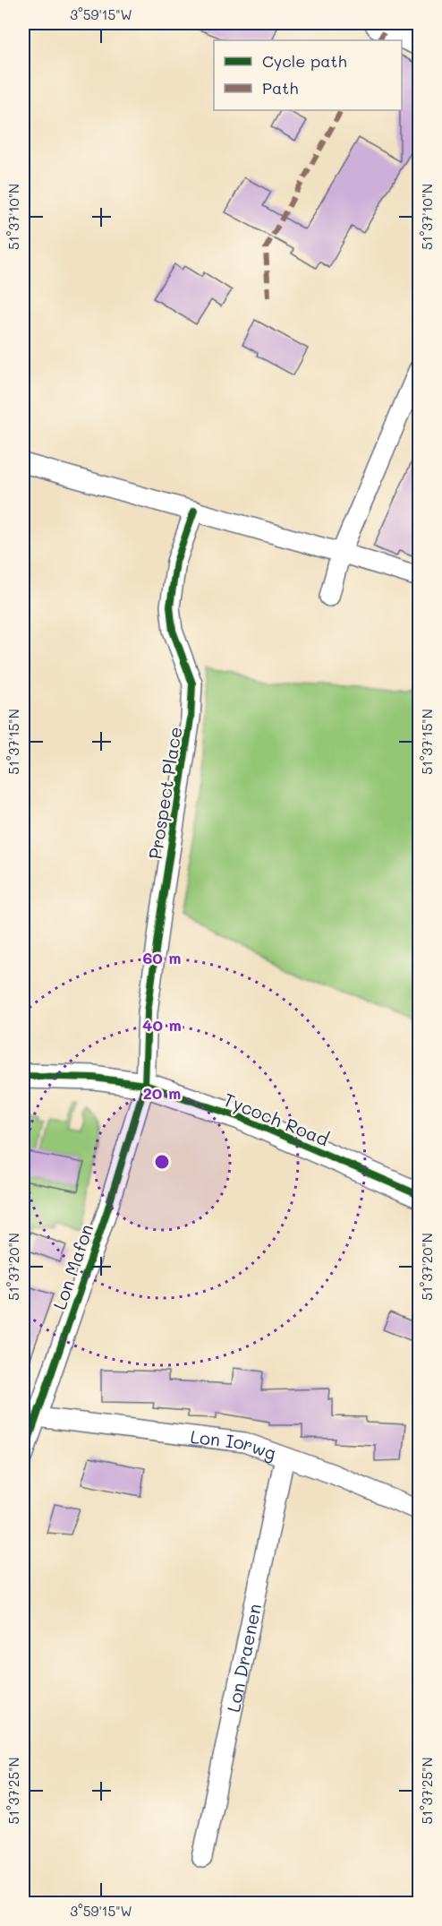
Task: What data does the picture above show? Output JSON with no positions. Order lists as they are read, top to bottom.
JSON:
{
  "streets": {
    "street": [
      "Prospect Place",
      "Tycoch Road",
      "Lon Mafon",
      "Lon Iorwg",
      "Lon Draenen"
    ]
  },
  "crossings": [
    ["Prospect Place", "Tycoch Road"],
    ["Prospect Place", "Lon Mafon"],
    ["Tycoch Road", "Lon Mafon"],
    ["Lon Mafon", "Lon Iorwg"],
    ["Lon Iorwg", "Lon Draenen"]
  ],
  "legend": ["Cycle path", "Path"],
  "coordinates": [
    "3°59'15\"W",
    "51°37'10\"N",
    "51°37'15\"N",
    "51°37'20\"N",
    "51°37'25\"N"
  ],
  "rings": ["60 m", "40 m", "20 m"]
}
